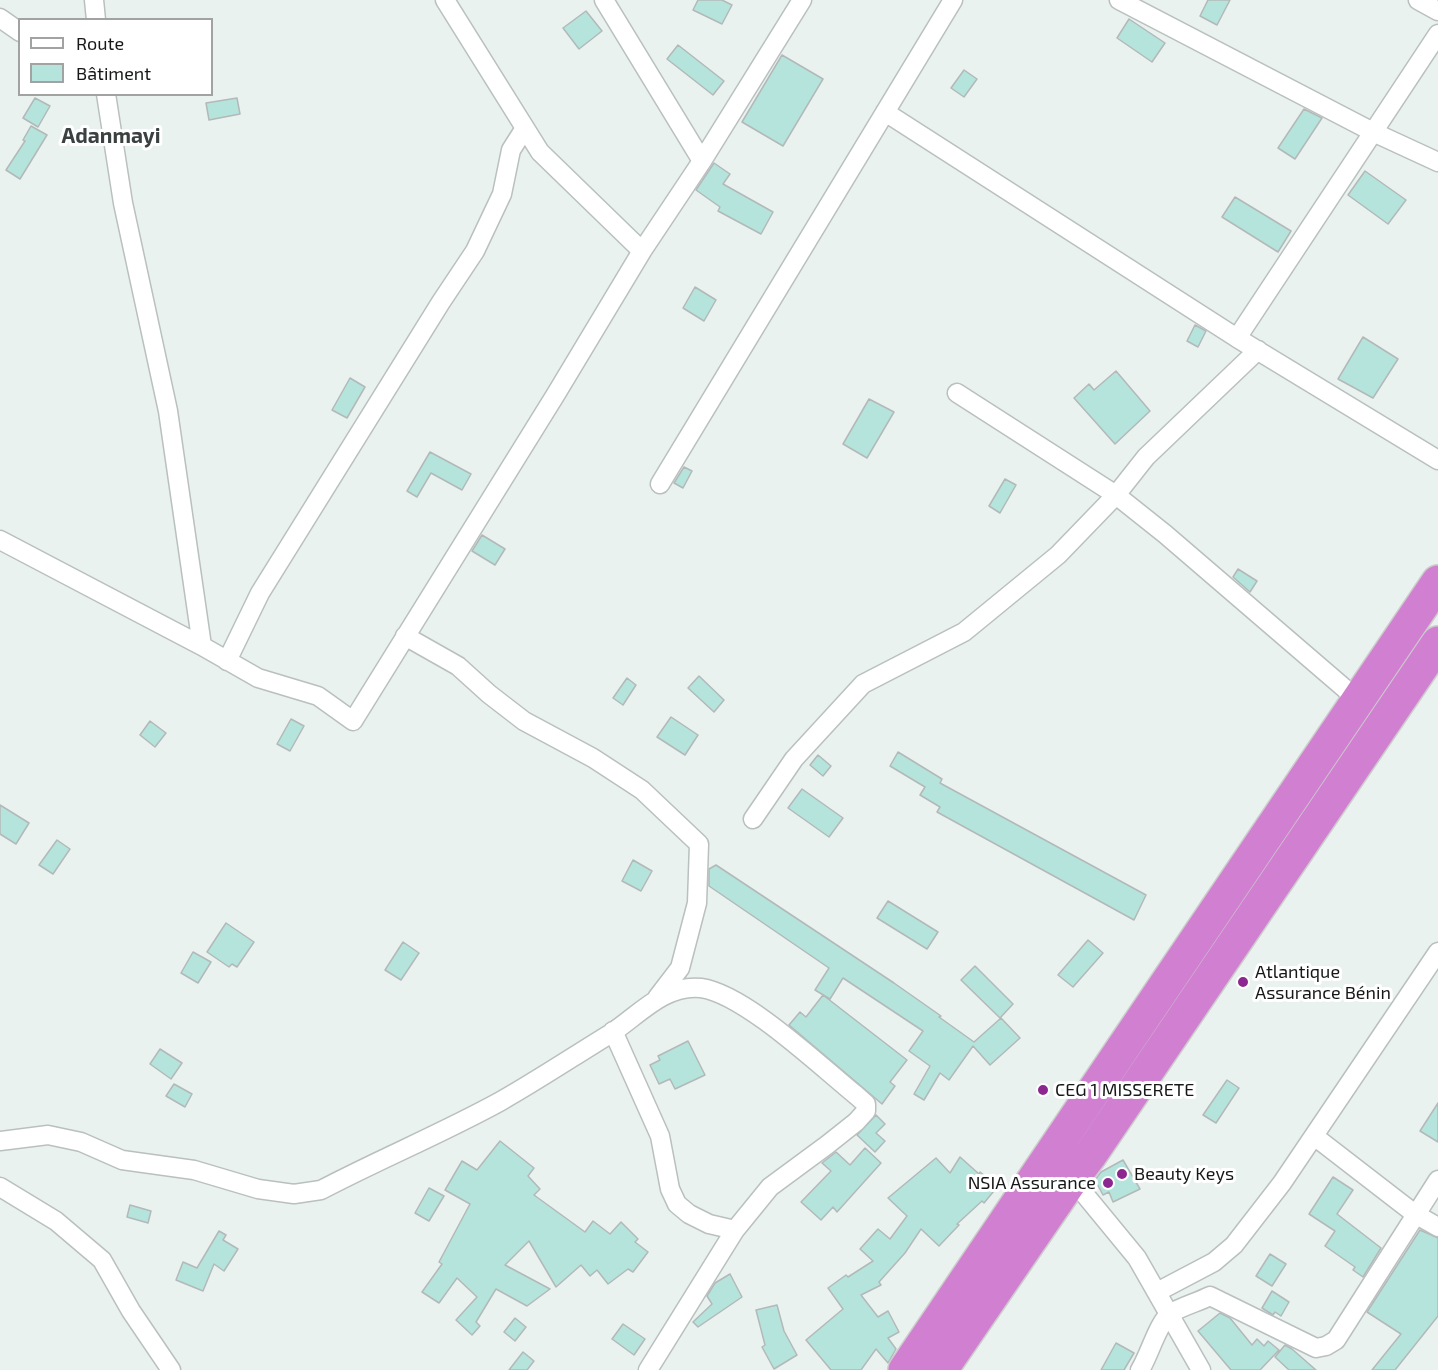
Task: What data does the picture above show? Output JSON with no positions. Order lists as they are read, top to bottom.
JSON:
{
  "districts": ["Adanmayi"],
  "places": [
    "Atlantique Assurance Bénin",
    "CEG 1 MISSERETE",
    "Beauty Keys",
    "NSIA Assurance"
  ],
  "legend": ["Route", "Bâtiment"]
}
